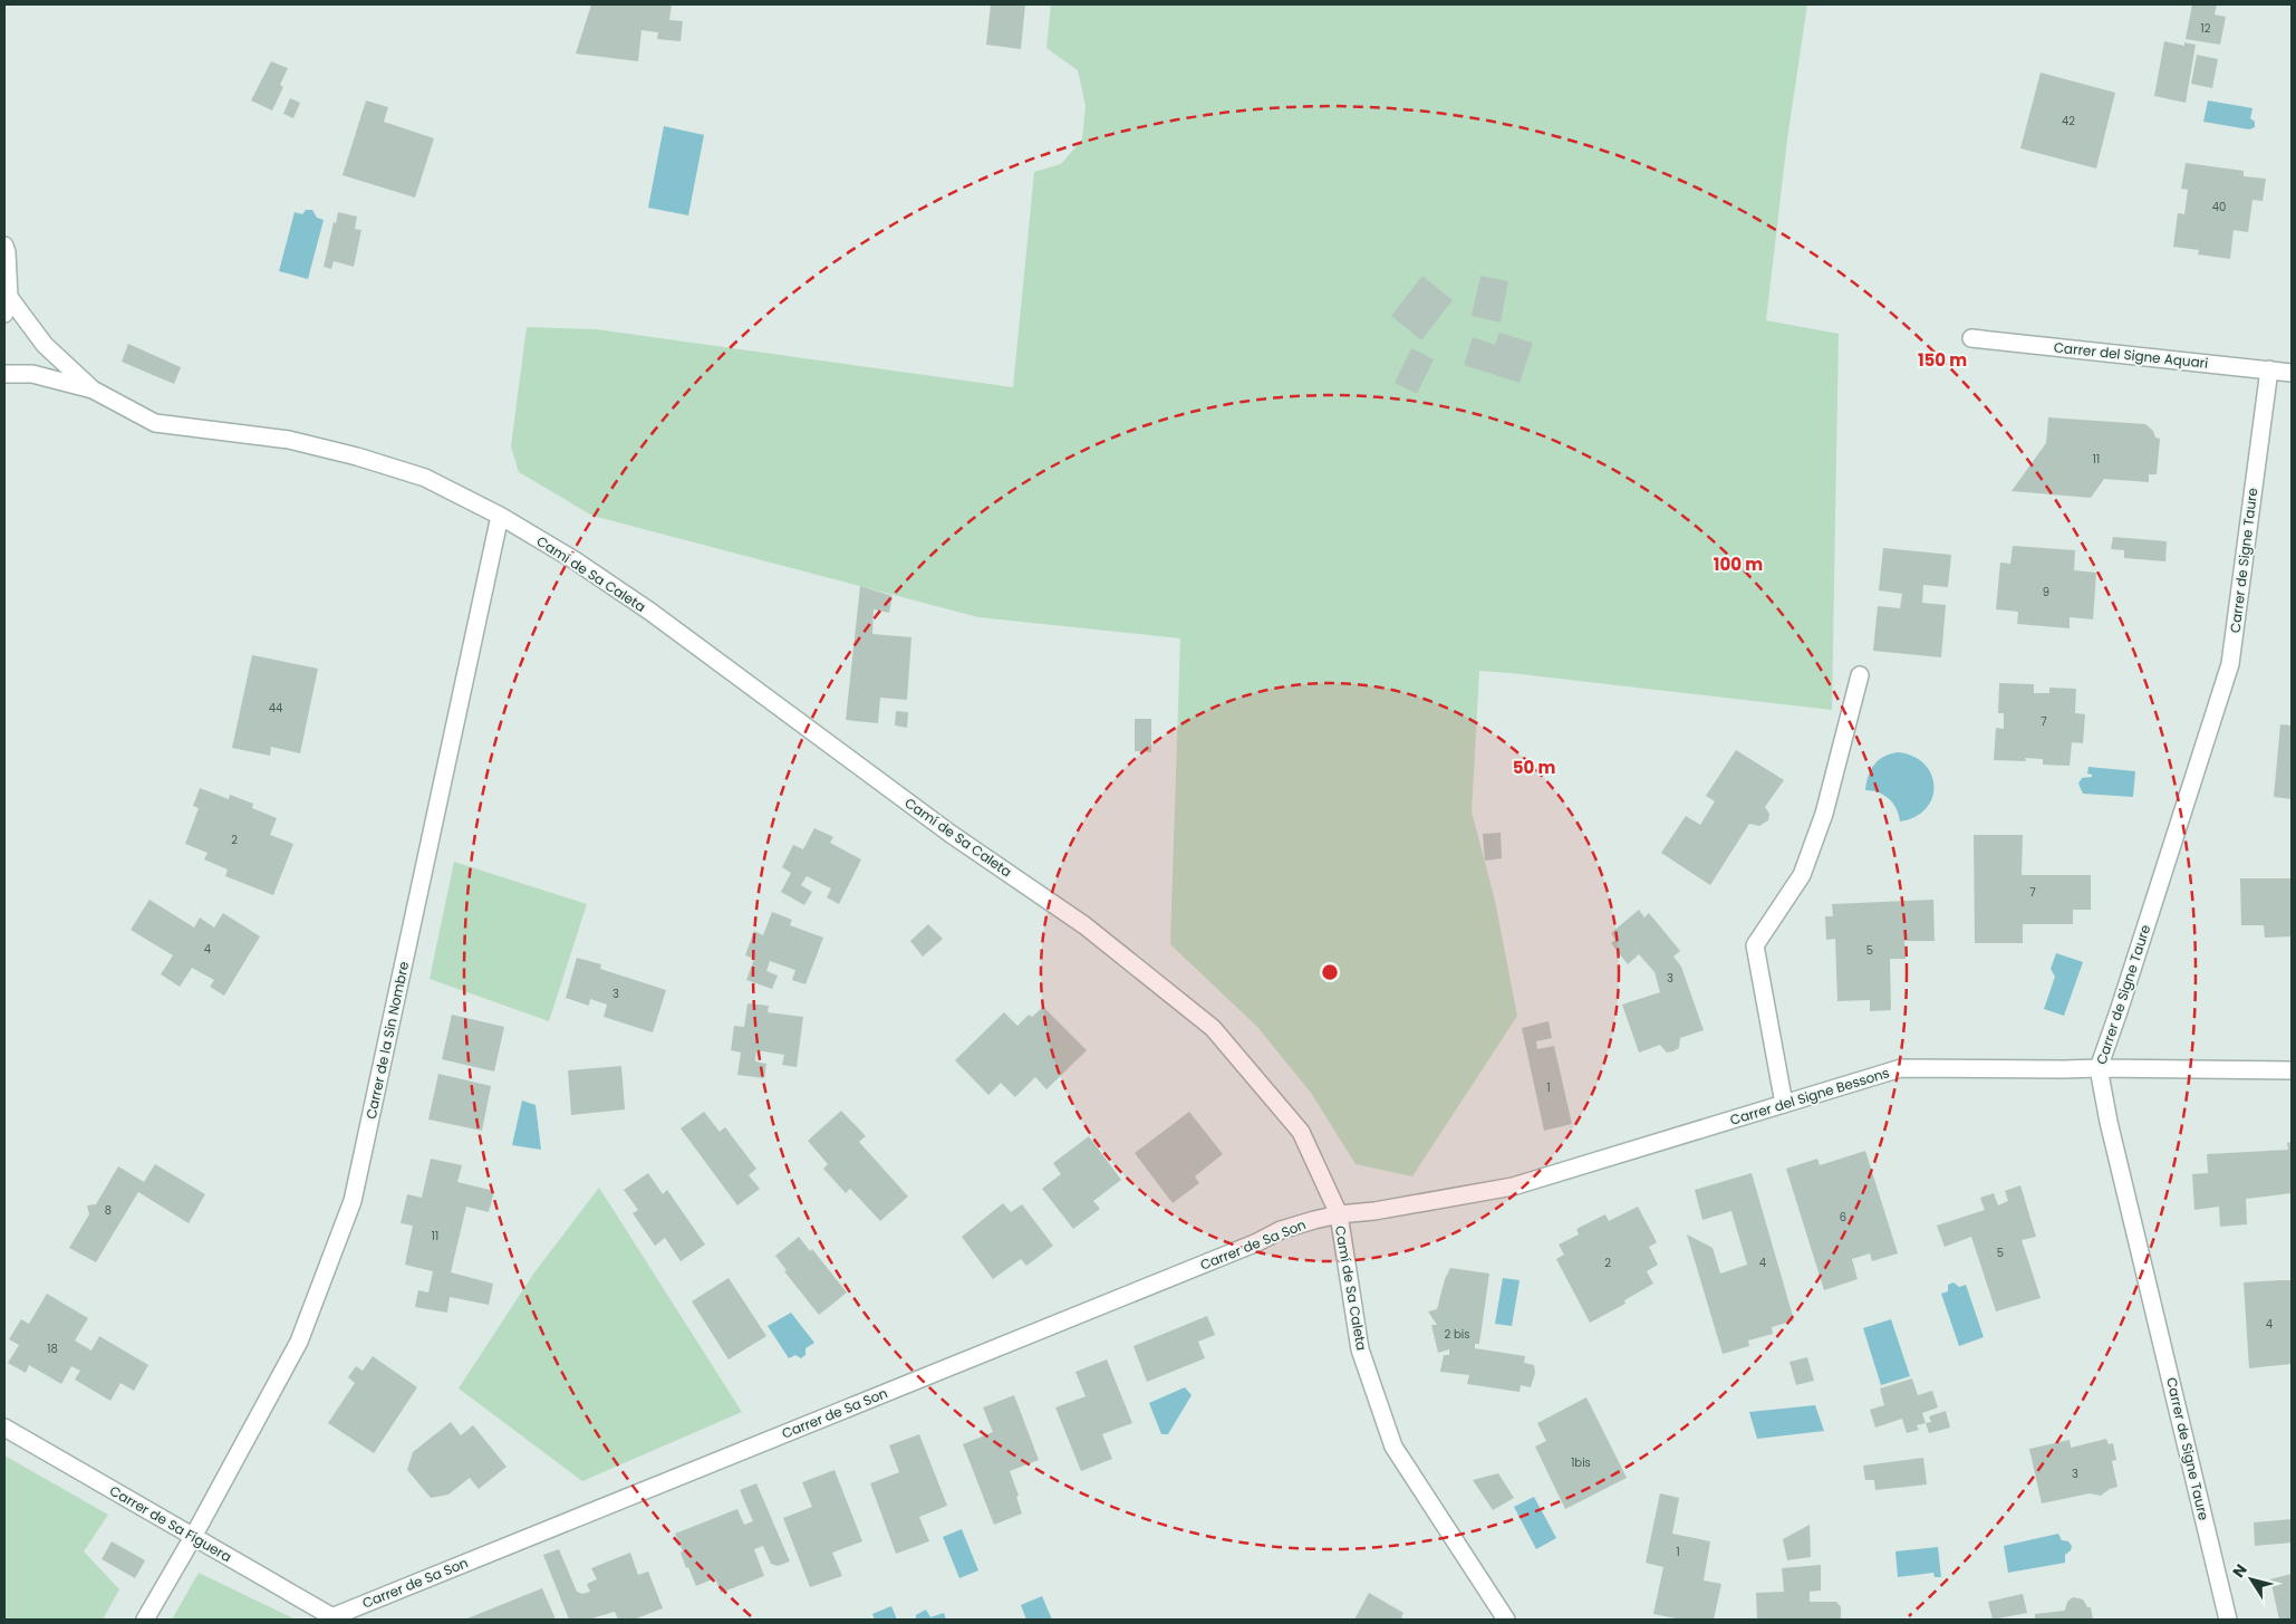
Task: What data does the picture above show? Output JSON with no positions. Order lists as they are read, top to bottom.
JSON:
{
  "streets": {
    "street": [
      "Carrer del Signe Aquari",
      "Carrer de Signe Taure",
      "Camí de Sa Caleta",
      "Carrer de la Sin Nombre",
      "Carrer del Signe Bessons",
      "Carrer de Sa Son",
      "Carrer de Sa Figuera"
    ]
  },
  "crossings": [
    ["Carrer del Signe Aquari", "Carrer de Signe Taure"],
    ["Carrer de Signe Taure", "Carrer del Signe Bessons"],
    ["Camí de Sa Caleta", "Carrer de la Sin Nombre"],
    ["Camí de Sa Caleta", "Carrer del Signe Bessons"],
    ["Camí de Sa Caleta", "Carrer de Sa Son"],
    ["Carrer de la Sin Nombre", "Carrer de Sa Figuera"],
    ["Carrer del Signe Bessons", "Carrer de Sa Son"],
    ["Carrer de Sa Son", "Carrer de Sa Figuera"]
  ],
  "house_numbers": [
    "12",
    "42",
    "40",
    "11",
    "9",
    "44",
    "7",
    "2",
    "7",
    "4",
    "5",
    "3",
    "3",
    "1",
    "8",
    "6",
    "11",
    "5",
    "2",
    "4",
    "4",
    "2 bis",
    "18",
    "1bis",
    "3",
    "1"
  ],
  "north": "top left",
  "rings": ["150 m", "100 m", "50 m"]
}
